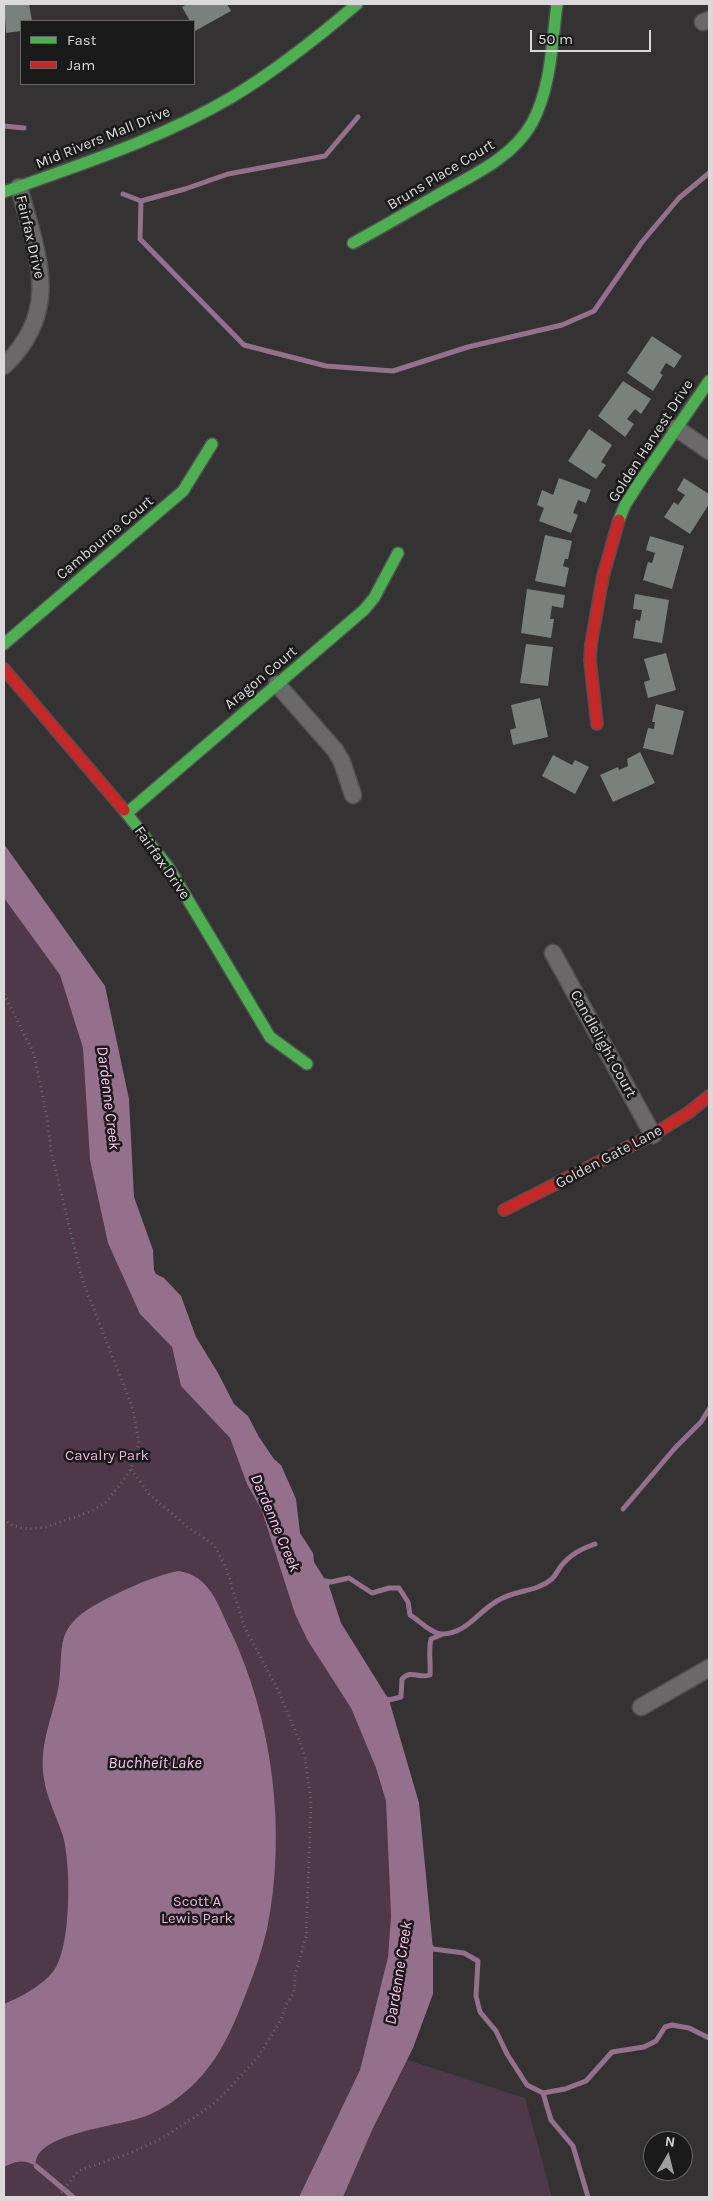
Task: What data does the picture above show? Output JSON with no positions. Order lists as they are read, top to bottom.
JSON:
{
  "streets": {
    "street": [
      "Mid Rivers Mall Drive",
      "Bruns Place Court",
      "Fairfax Drive",
      "Golden Harvest Drive",
      "Cambourne Court",
      "Aragon Court",
      "Candlelight Court",
      "Golden Gate Lane"
    ]
  },
  "crossings": [
    ["Mid Rivers Mall Drive", "Fairfax Drive"],
    ["Fairfax Drive", "Aragon Court"],
    ["Candlelight Court", "Golden Gate Lane"]
  ],
  "water": ["Dardenne Creek", "Buchheit Lake"],
  "parks": ["Cavalry Park", "Scott A Lewis Park"],
  "legend": ["Fast", "Jam"],
  "scale_bar": "50 m",
  "north": "top"
}
